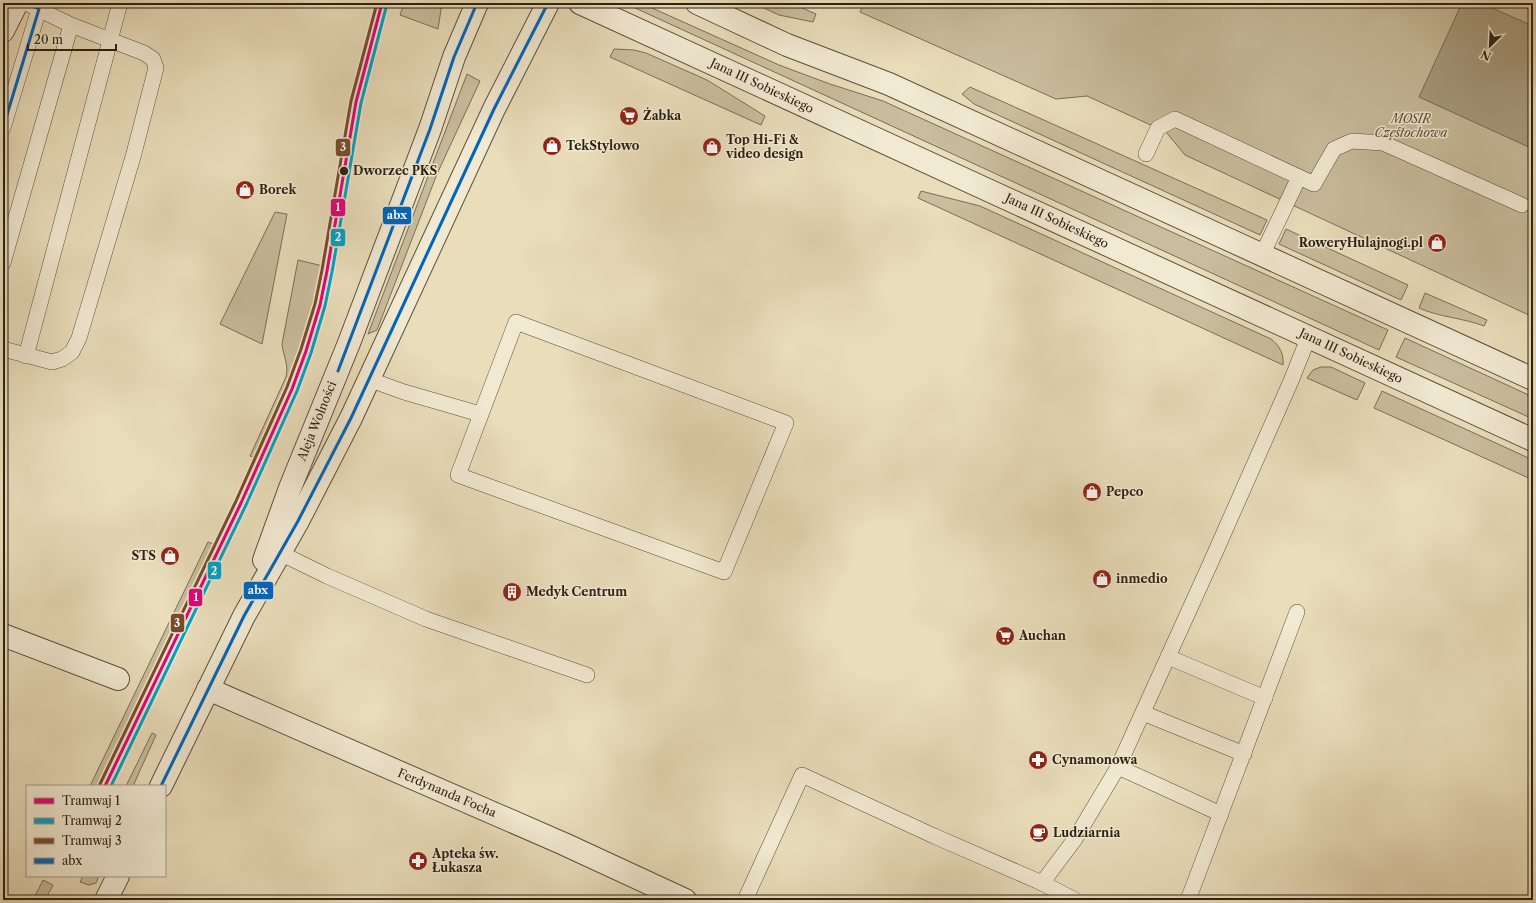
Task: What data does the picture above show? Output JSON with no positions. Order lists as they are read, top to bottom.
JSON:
{
  "streets": {
    "street": ["Jana III Sobieskiego", "Aleja Wolności", "Ferdynanda Focha"]
  },
  "crossings": [
    ["Aleja Wolności", "Ferdynanda Focha"]
  ],
  "parks": ["MOSIR Częstochowa"],
  "places": {
    "supermarket": ["Żabka", "Auchan"],
    "shop": [
      "TekStylowo",
      "Top Hi-Fi & video design",
      "Borek",
      "RoweryHulajnogi.pl",
      "Pepco",
      "STS",
      "inmedio"
    ],
    "other": ["Dworzec PKS"],
    "building": ["Medyk Centrum"],
    "pharmacy": ["Cynamonowa", "Apteka św. Łukasza"],
    "cafe": ["Ludziarnia"]
  },
  "lines": [
    "tram line 1",
    "tram line 3",
    "transit line abx",
    "tram line 2"
  ],
  "legend": [
    "Tramwaj 1",
    "Tramwaj 2",
    "Tramwaj 3",
    "abx"
  ],
  "scale_bar": "20 m",
  "north": "bottom left"
}
